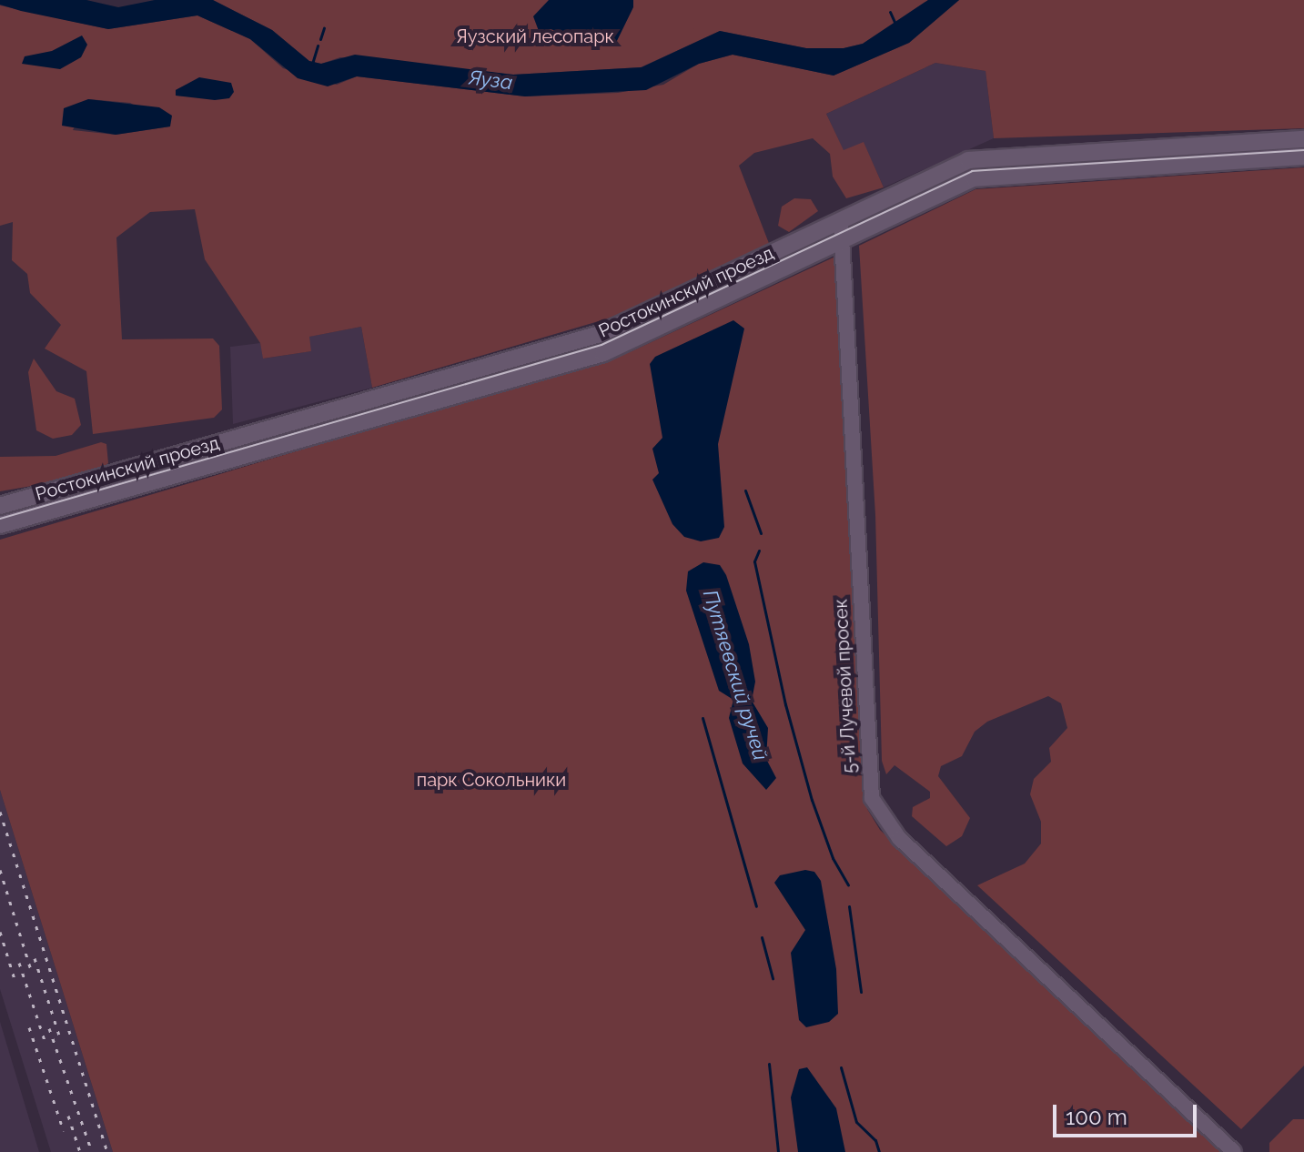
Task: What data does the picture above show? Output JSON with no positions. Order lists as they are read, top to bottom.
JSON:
{
  "streets": {
    "main road": ["Ростокинский проезд"],
    "street": ["5-й Лучевой просек"]
  },
  "crossings": [
    ["Ростокинский проезд", "5-й Лучевой просек"]
  ],
  "water": ["Яуза", "Путяевский ручей"],
  "parks": ["Яузский лесопарк", "парк Сокольники"],
  "scale_bar": "100 m"
}
